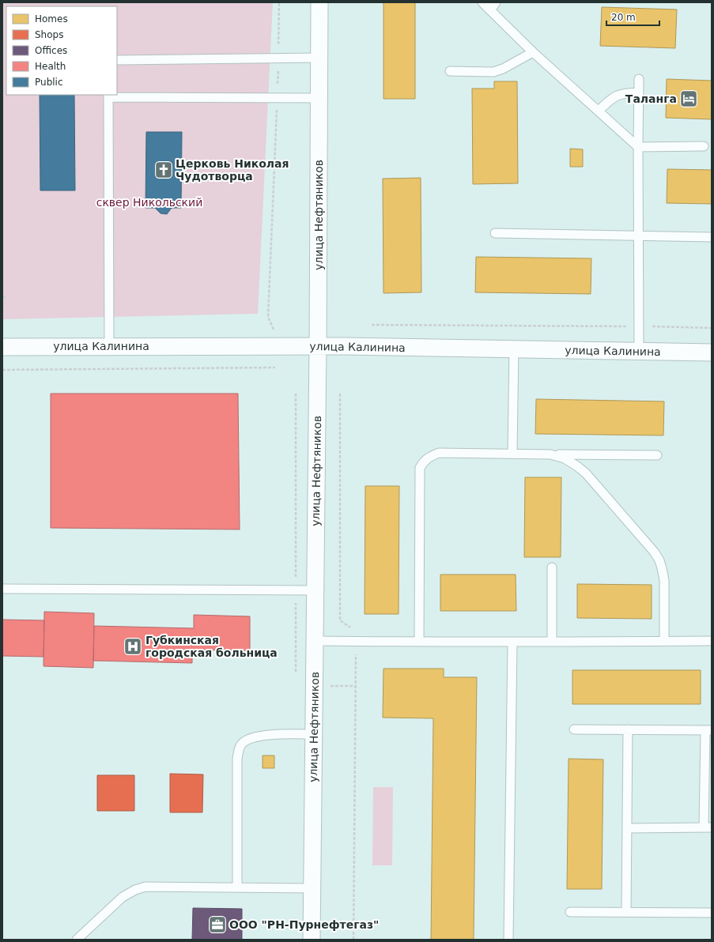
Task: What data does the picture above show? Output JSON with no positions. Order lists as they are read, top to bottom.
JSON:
{
  "streets": {
    "street": ["улица Нефтяников", "улица Калинина"]
  },
  "crossings": [
    ["улица Нефтяников", "улица Калинина"]
  ],
  "parks": ["сквер Никольский"],
  "places": {
    "hotel": ["Таланга"],
    "church": ["Церковь Николая Чудотворца"],
    "hospital": ["Губкинская городская больница"],
    "office": ["ООО \"РН-Пурнефтегаз\""]
  },
  "legend": [
    "Homes",
    "Shops",
    "Offices",
    "Health",
    "Public"
  ],
  "scale_bar": "20 m"
}
